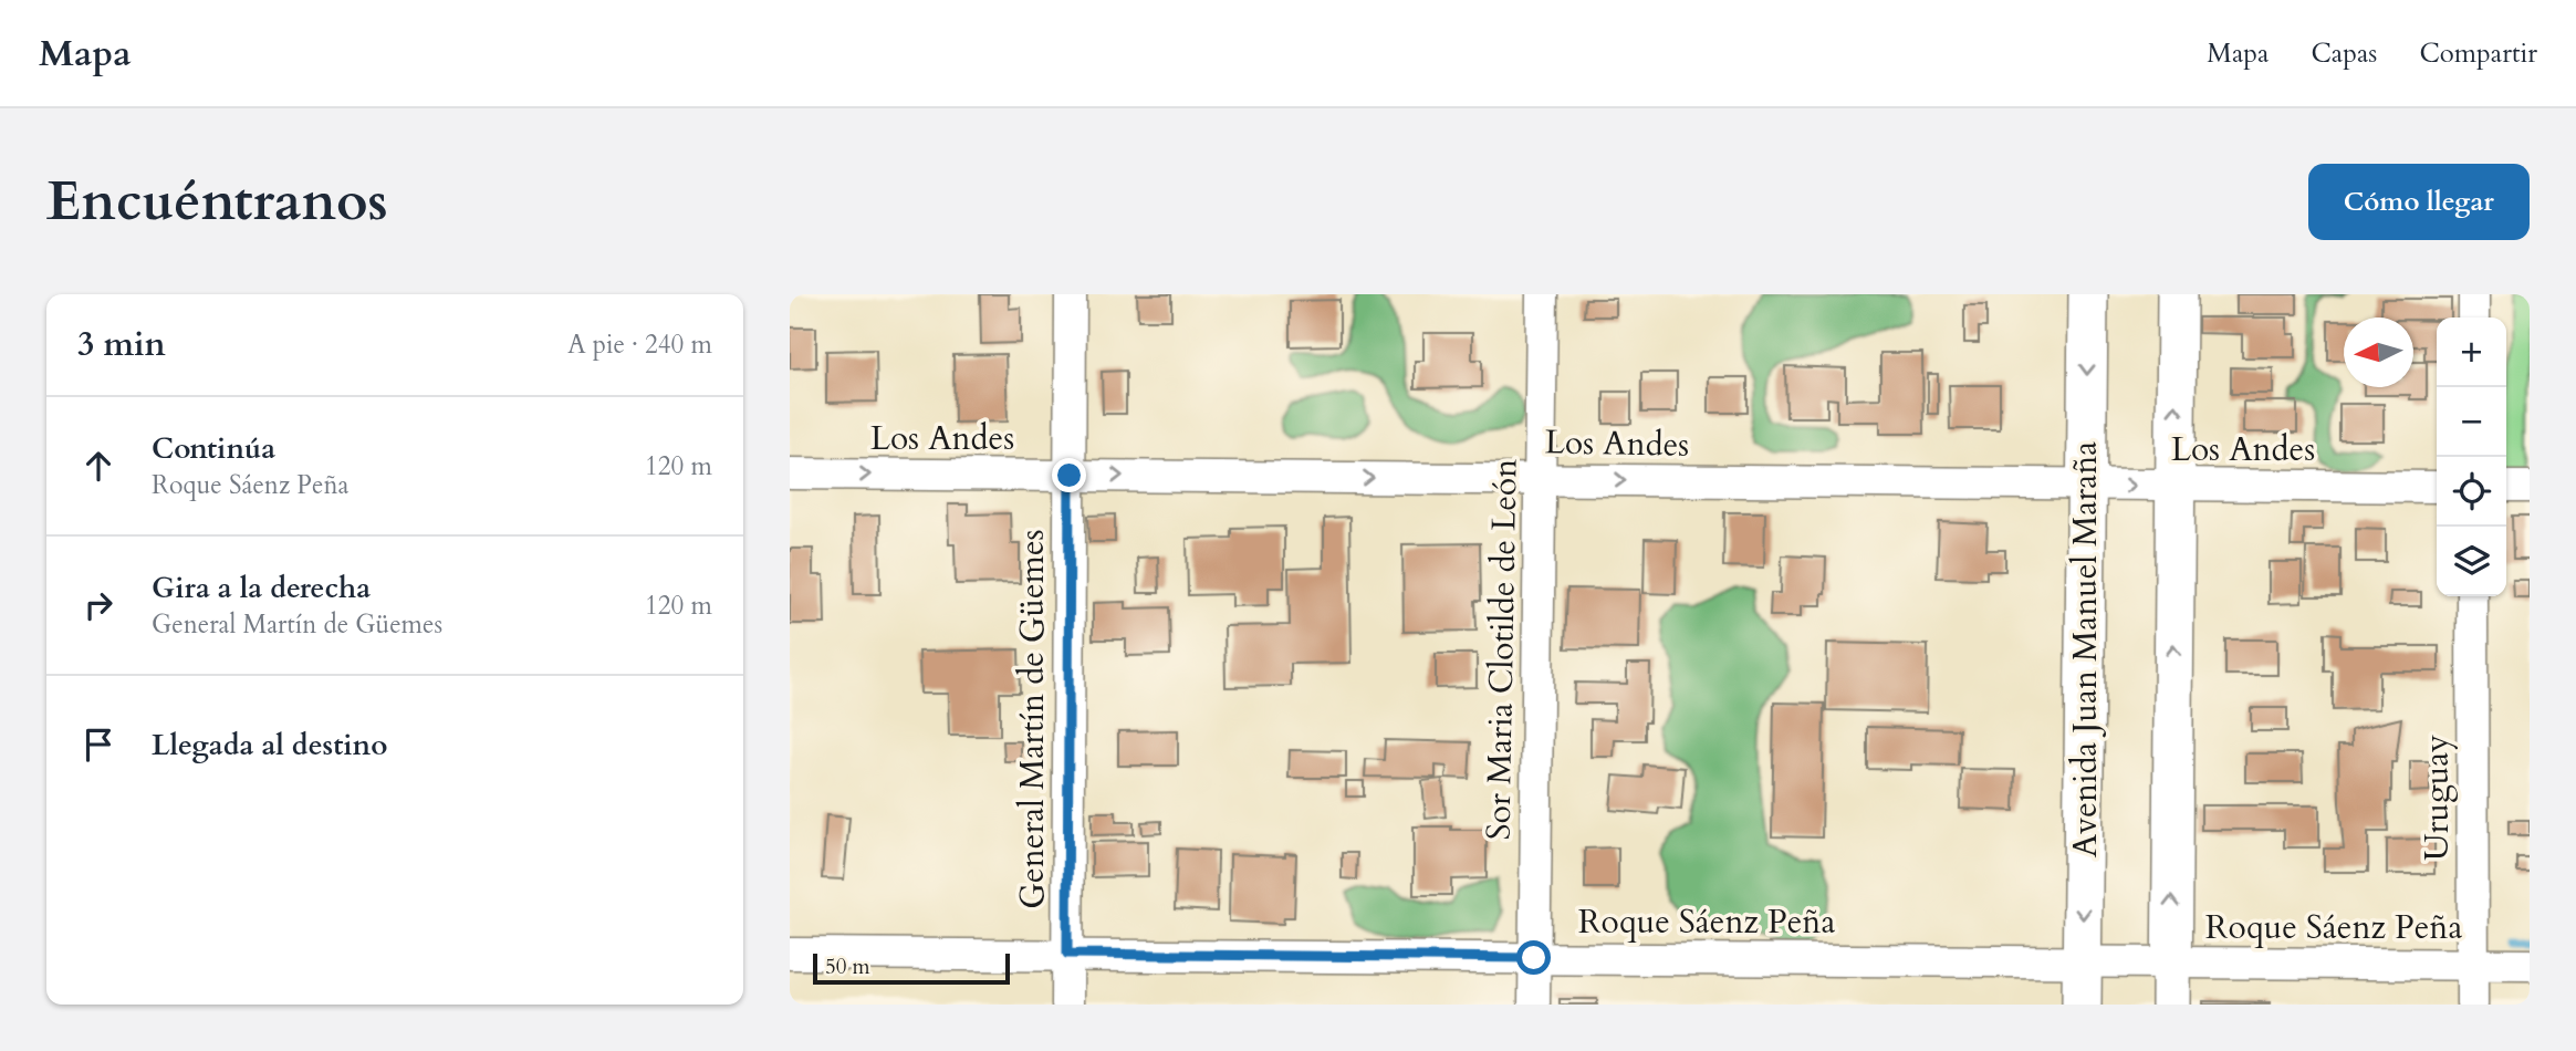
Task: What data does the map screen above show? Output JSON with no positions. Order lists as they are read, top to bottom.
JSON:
{
  "streets": {
    "street": [
      "Los Andes",
      "Sor Maria Clotilde de León",
      "Avenida Juan Manuel Maraña",
      "General Martín de Güemes",
      "Uruguay",
      "Roque Sáenz Peña"
    ]
  },
  "crossings": [
    ["Los Andes", "Sor Maria Clotilde de León"],
    ["Los Andes", "Avenida Juan Manuel Maraña"],
    ["Los Andes", "General Martín de Güemes"],
    ["Sor Maria Clotilde de León", "Roque Sáenz Peña"],
    ["Avenida Juan Manuel Maraña", "Roque Sáenz Peña"],
    ["General Martín de Güemes", "Roque Sáenz Peña"],
    ["Uruguay", "Roque Sáenz Peña"]
  ],
  "one_way": ["Los Andes"],
  "scale_bar": "50 m",
  "north": "left",
  "page": {
    "header": "Mapa",
    "nav": ["Mapa", "Capas", "Compartir"],
    "buttons": "Cómo llegar",
    "title": "Encuéntranos",
    "heading": ["3 min", "A pie · 240 m"],
    "map_buttons": ["+", "−"],
    "list": [
      ["Continúa", "Roque Sáenz Peña", "120 m"],
      ["Gira a la derecha", "General Martín de Güemes", "120 m"],
      "Llegada al destino"
    ],
    "scale": "50 m"
  }
}
